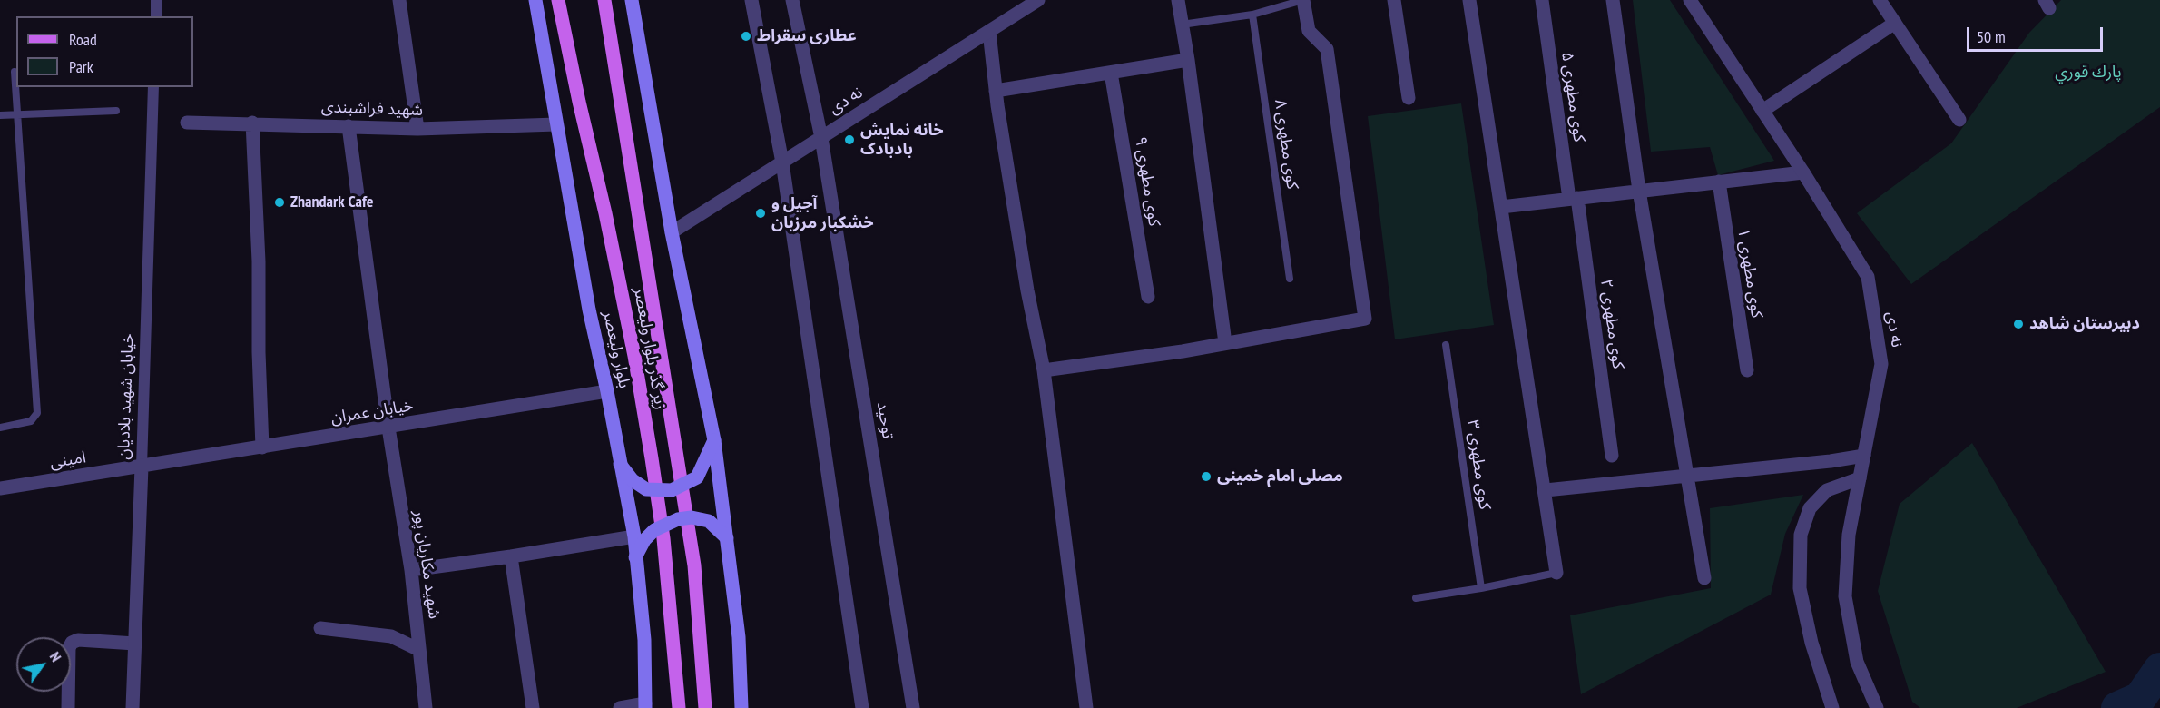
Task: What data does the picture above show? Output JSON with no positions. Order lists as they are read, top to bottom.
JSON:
{
  "streets": {
    "main road": ["زیر گذر بلوار ولیعصر", "بلوار ولیعصر"],
    "street": [
      "کوی مطهری ۵",
      "نه دی",
      "شهید فراشبندی",
      "کوی مطهری ۹",
      "کوی مطهری ۱",
      "کوی مطهری ۲",
      "خیابان شهید بلادیان",
      "خیابان عمران",
      "توحید",
      "امینی",
      "شهید مکاریان پور"
    ],
    "lane": ["کوی مطهری ۸", "کوی مطهری ۳"]
  },
  "crossings": [
    ["کوی مطهری ۵", "کوی مطهری ۲"],
    ["نه دی", "توحید"],
    ["شهید فراشبندی", "بلوار ولیعصر"],
    ["شهید فراشبندی", "شهید مکاریان پور"],
    ["بلوار ولیعصر", "خیابان عمران"],
    ["خیابان شهید بلادیان", "خیابان عمران"],
    ["خیابان شهید بلادیان", "امینی"],
    ["خیابان عمران", "امینی"],
    ["خیابان عمران", "شهید مکاریان پور"]
  ],
  "parks": ["پارك قوري"],
  "places": [
    "عطاری سقراط",
    "خانه نمایش بادبادک",
    "Zhandark Cafe",
    "آجیل و خشکبار مرزبان",
    "دبیرستان شاهد",
    "مصلی امام خمینی"
  ],
  "legend": ["Road", "Park"],
  "scale_bar": "50 m",
  "north": "top right"
}
